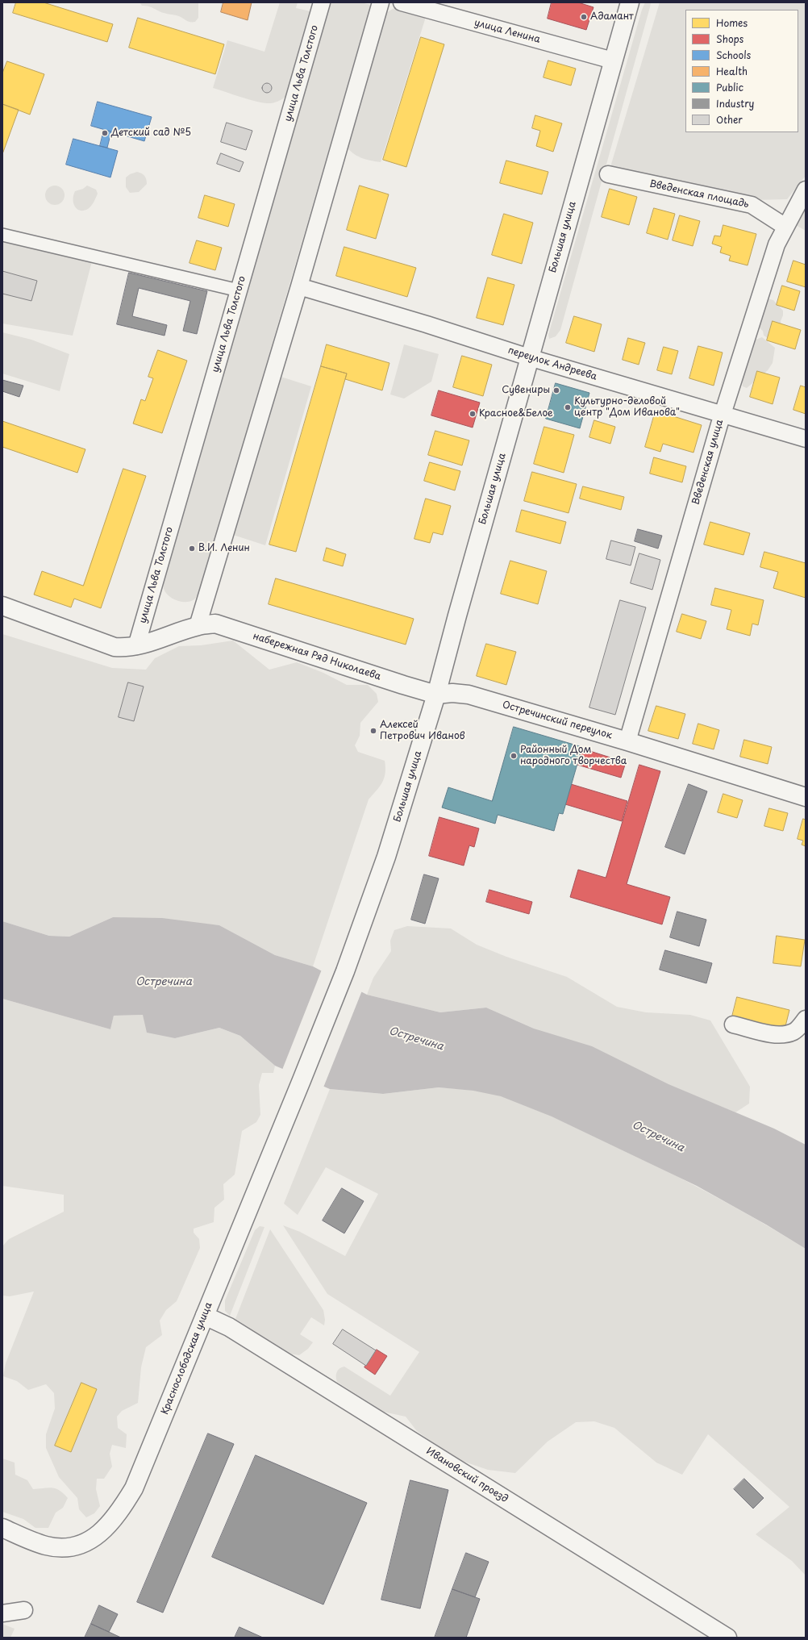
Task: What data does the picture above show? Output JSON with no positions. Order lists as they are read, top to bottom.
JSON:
{
  "streets": {
    "main road": [
      "Большая улица",
      "набережная Ряд Николаева",
      "Остречинский переулок",
      "Краснослободская улица",
      "Ивановский проезд"
    ],
    "street": [
      "улица Ленина",
      "улица Льва Толстого",
      "Введенская площадь",
      "переулок Андреева",
      "Введенская улица"
    ]
  },
  "crossings": [
    ["улица Ленина", "Большая улица"],
    ["улица Льва Толстого", "набережная Ряд Николаева"],
    ["Введенская площадь", "Введенская улица"],
    ["Большая улица", "переулок Андреева"],
    ["Большая улица", "набережная Ряд Николаева"],
    ["Большая улица", "Остречинский переулок"],
    ["Большая улица", "Краснослободская улица"],
    ["переулок Андреева", "Введенская улица"],
    ["Введенская улица", "Остречинский переулок"],
    ["набережная Ряд Николаева", "Остречинский переулок"],
    ["Краснослободская улица", "Ивановский проезд"]
  ],
  "water": ["Остречина"],
  "places": [
    "Адамант",
    "Детский сад №5",
    "Сувениры",
    "Культурно-деловой центр \"Дом Иванова\"",
    "Красное&Белое",
    "В.И. Ленин",
    "Алексей Петрович Иванов",
    "Районный Дом народного творчества"
  ],
  "legend": [
    "Homes",
    "Shops",
    "Schools",
    "Health",
    "Public",
    "Industry",
    "Other"
  ]
}
